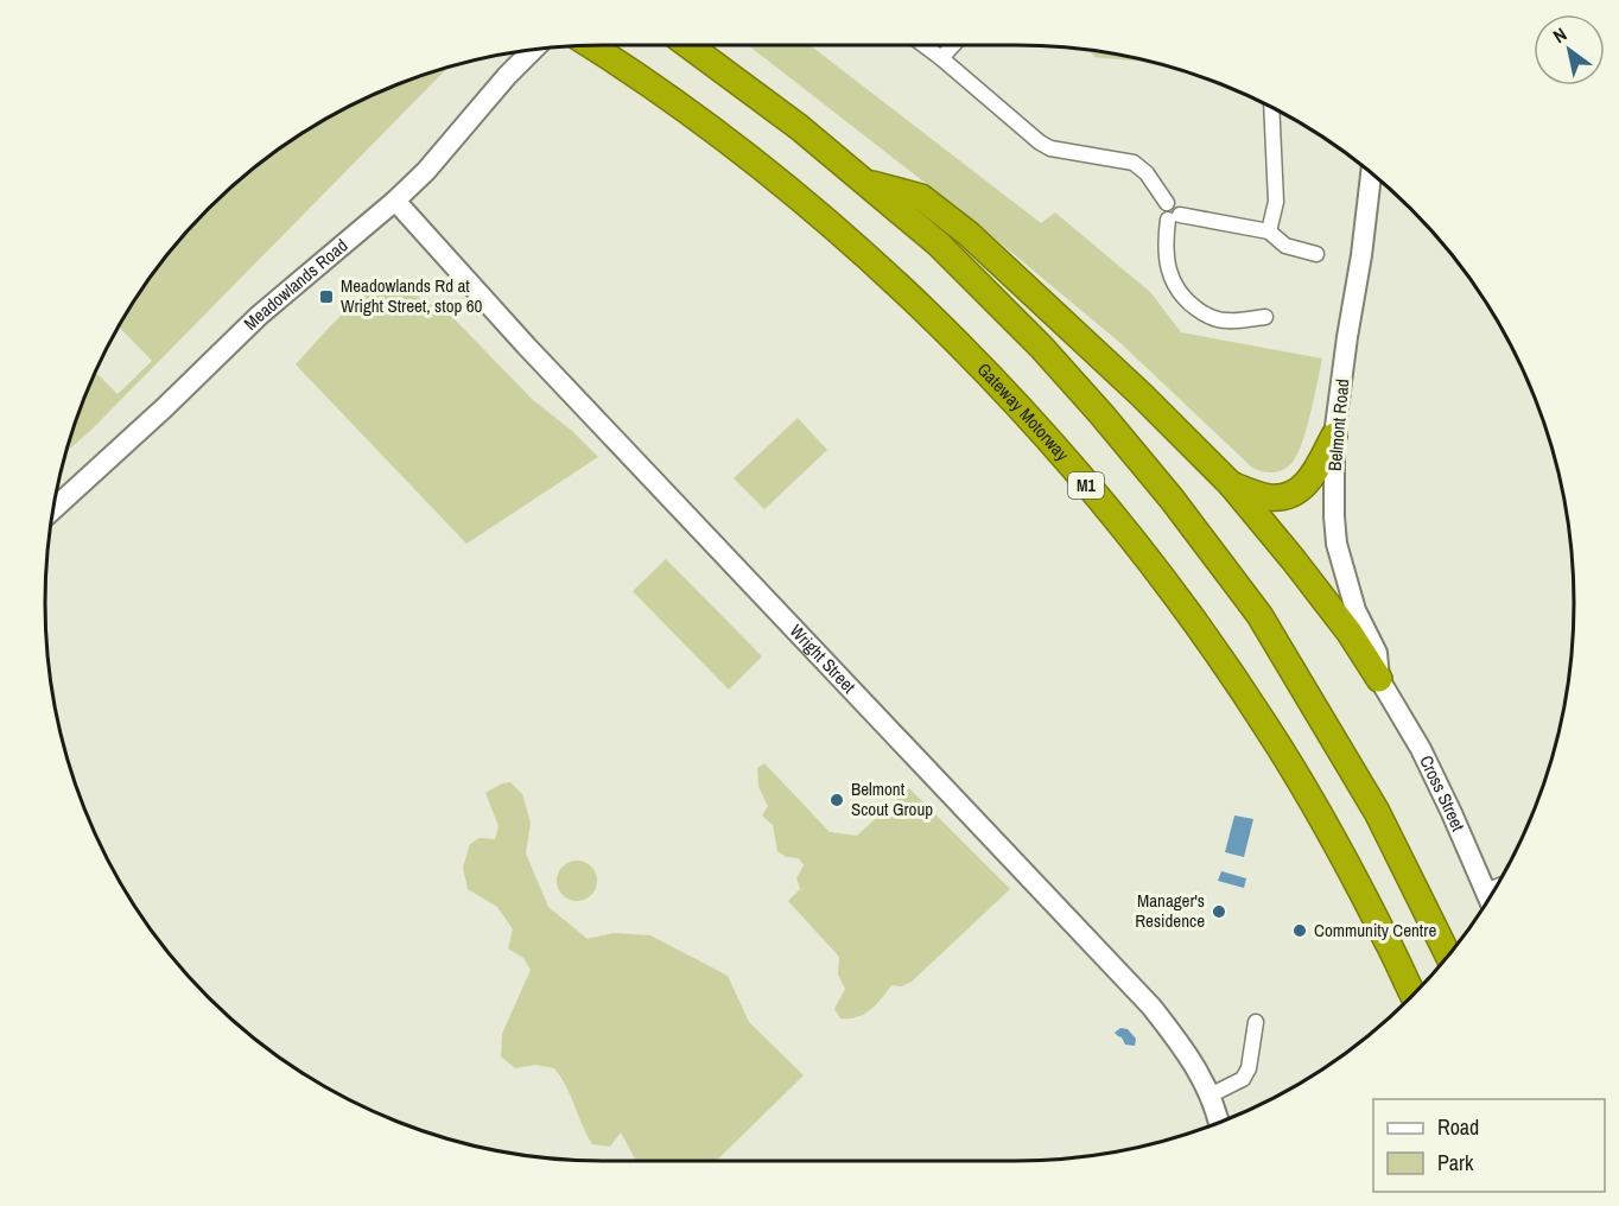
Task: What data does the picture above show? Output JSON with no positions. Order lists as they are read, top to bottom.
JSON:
{
  "streets": {
    "highway": ["Gateway Motorway", "M1"],
    "main road": [
      "Meadowlands Road",
      "Belmont Road",
      "Wright Street",
      "Cross Street"
    ]
  },
  "crossings": [
    ["Meadowlands Road", "Wright Street"],
    ["Belmont Road", "Cross Street"]
  ],
  "places": {
    "transit": ["Meadowlands Rd at Wright Street, stop 60"],
    "other": ["Belmont Scout Group", "Manager's Residence", "Community Centre"]
  },
  "legend": ["Road", "Park"],
  "north": "top left"
}
